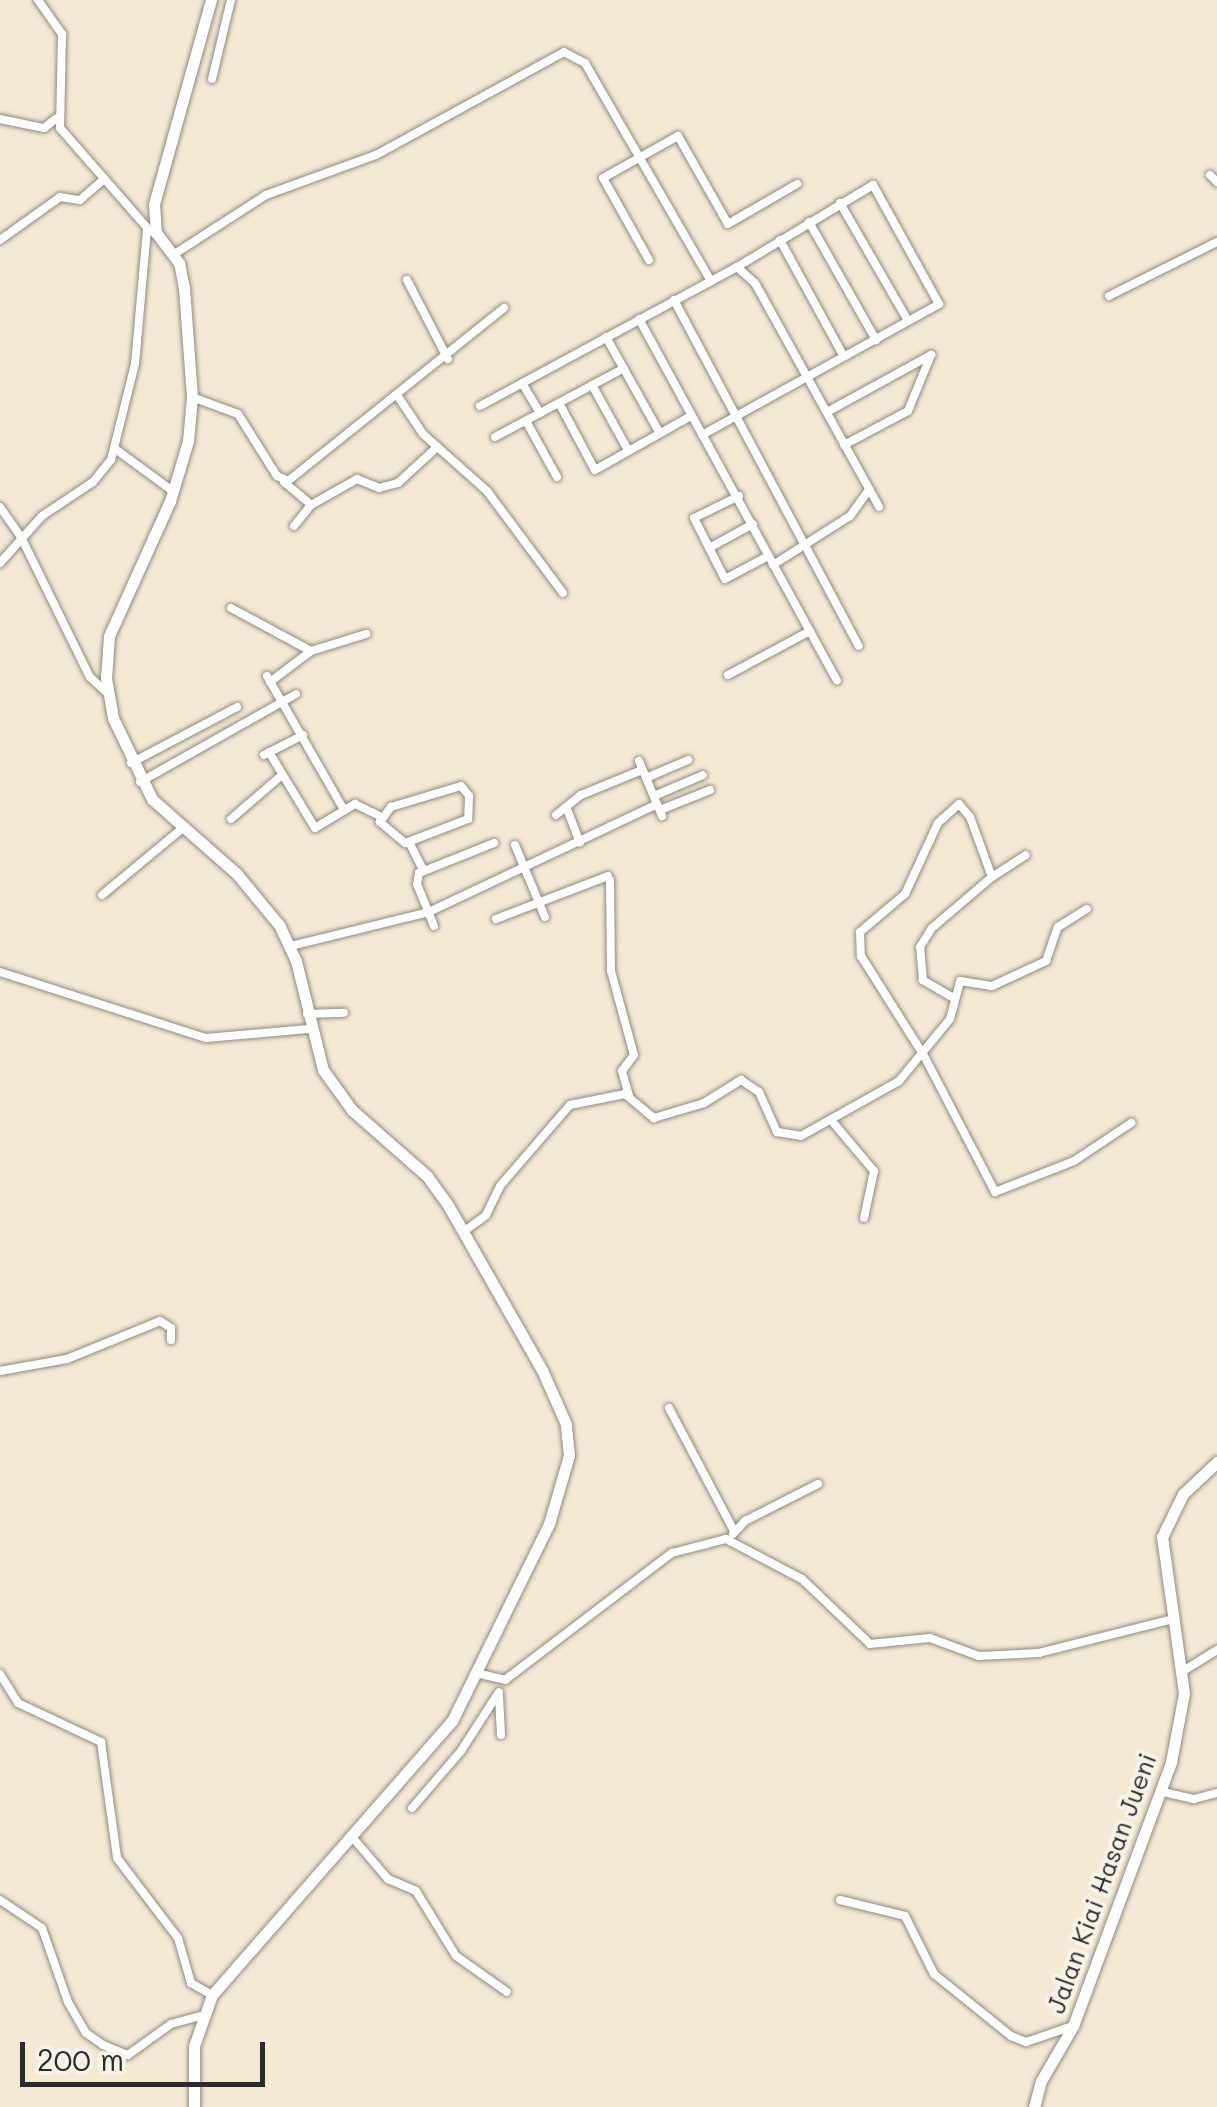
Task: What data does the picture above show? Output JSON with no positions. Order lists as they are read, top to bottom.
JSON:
{
  "streets": {
    "street": ["Jalan Kiai Hasan Jueni"]
  },
  "scale_bar": "200 m"
}
